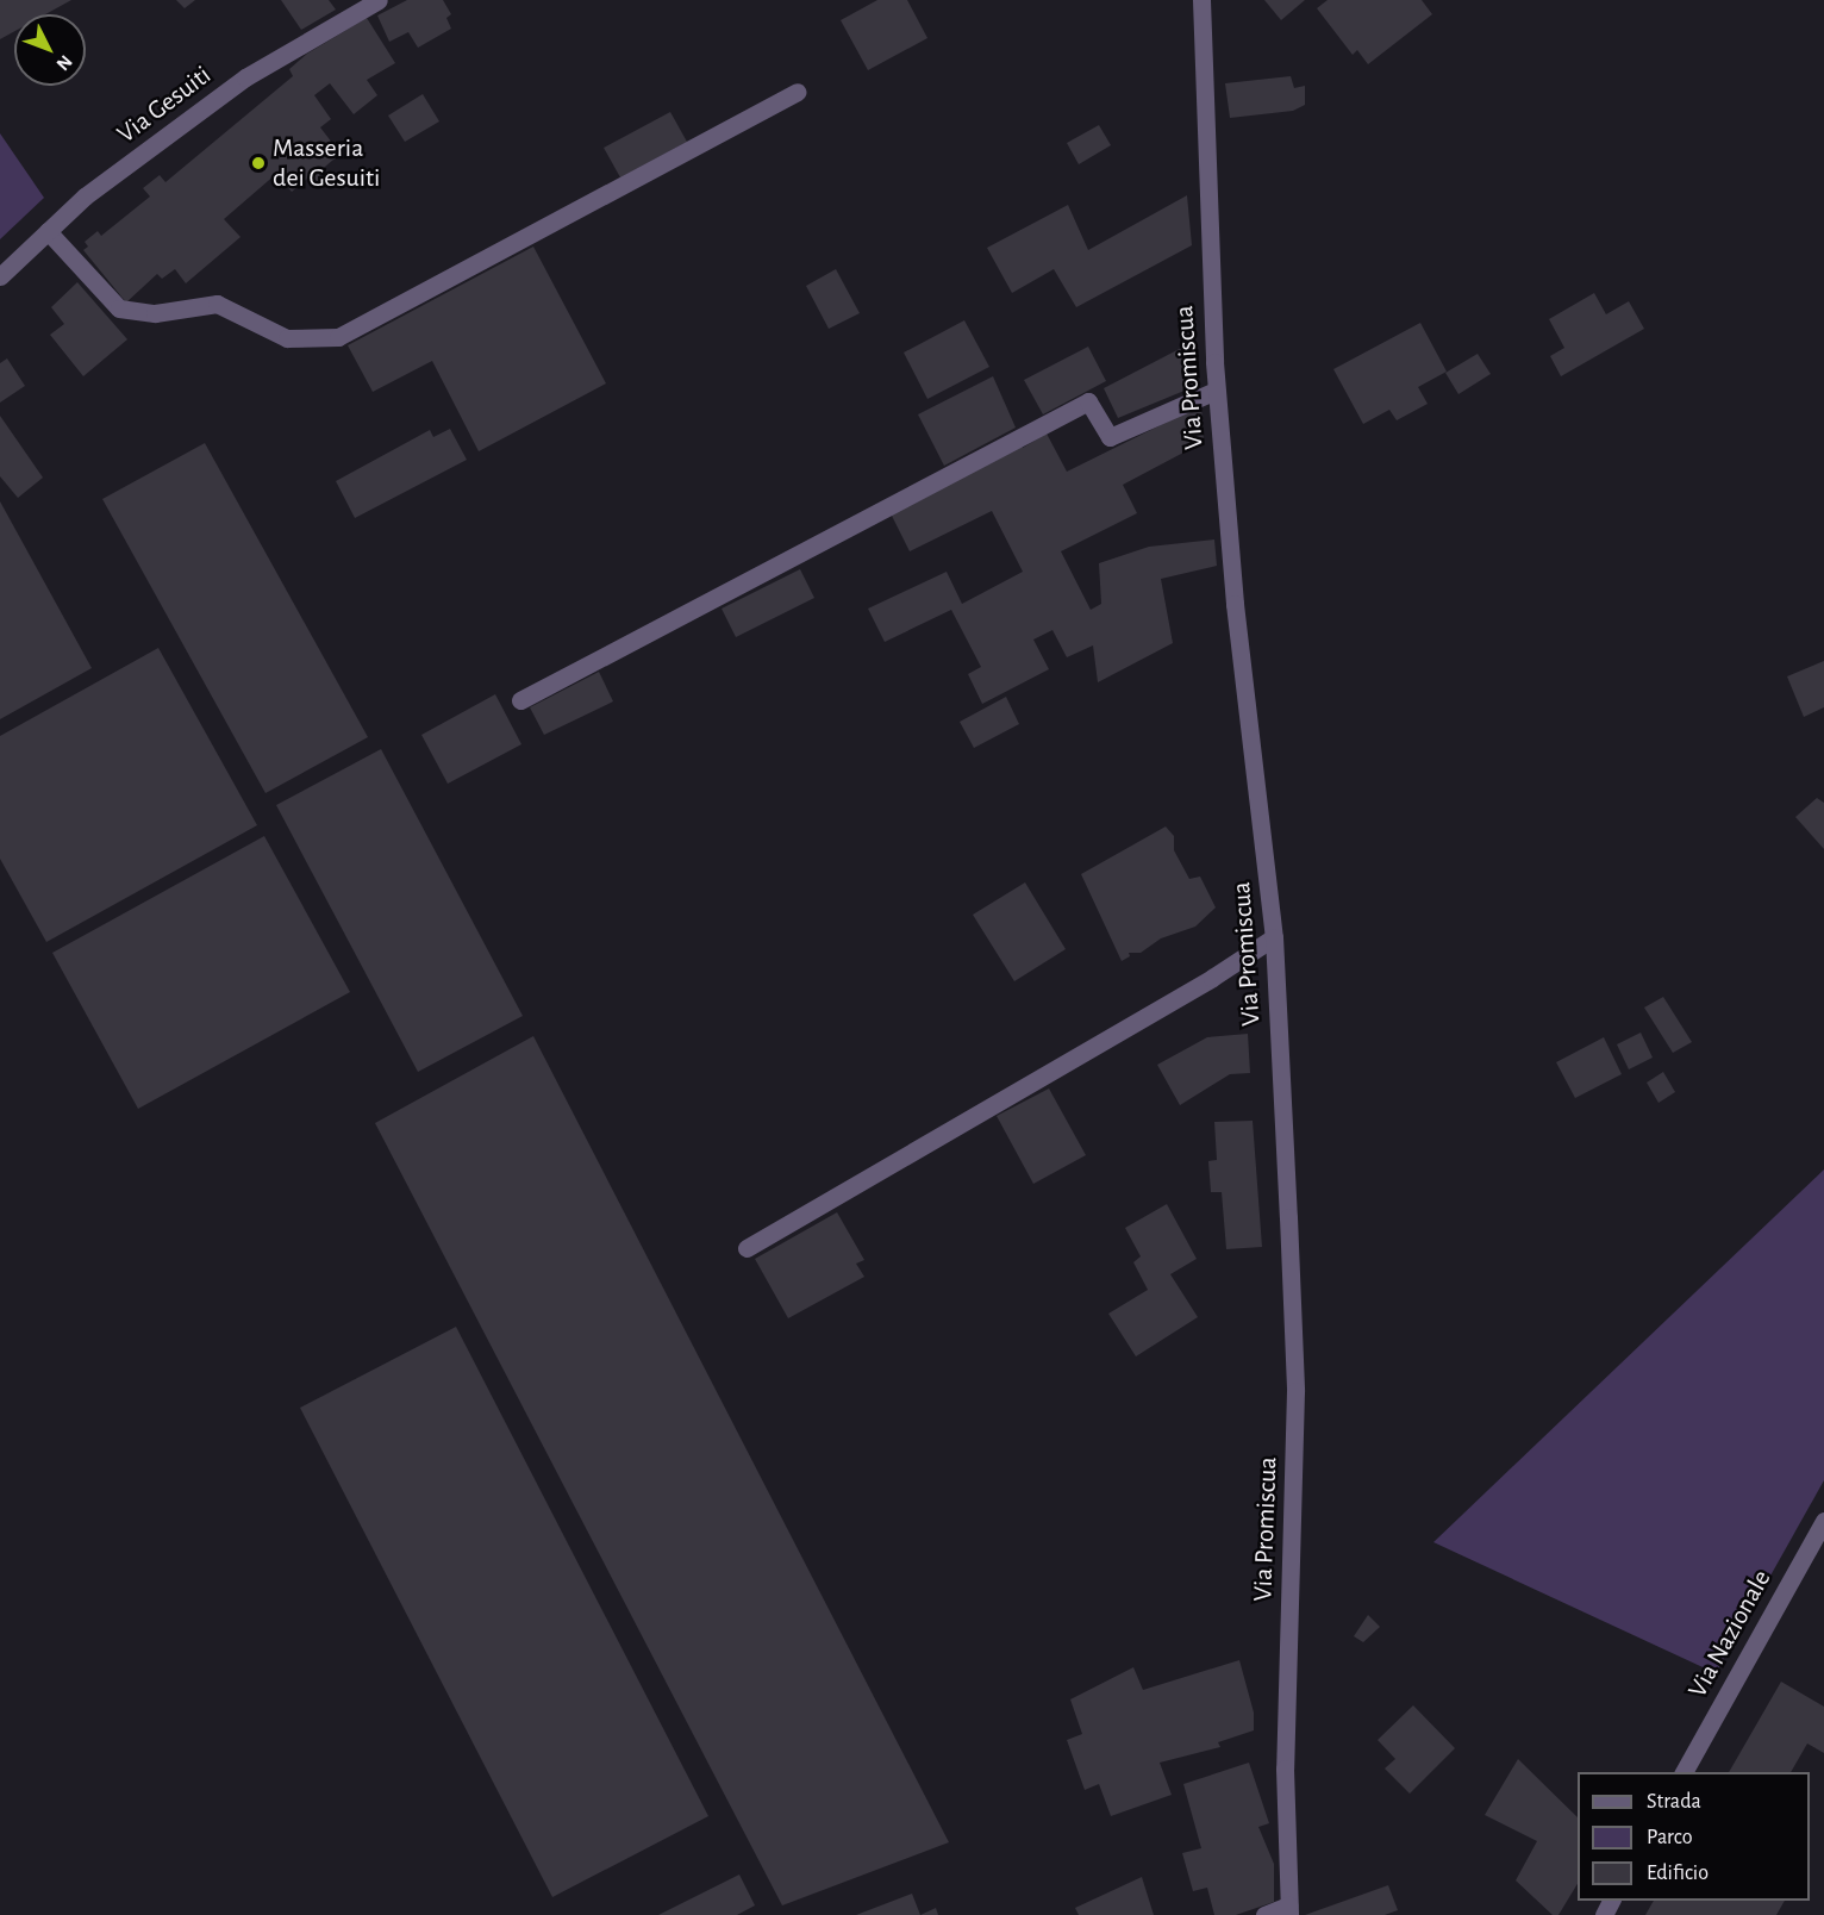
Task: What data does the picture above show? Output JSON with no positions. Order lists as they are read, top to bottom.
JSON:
{
  "streets": {
    "street": ["Via Gesuiti", "Via Promiscua", "Via Nazionale"]
  },
  "places": ["Masseria dei Gesuiti"],
  "legend": ["Strada", "Parco", "Edificio"],
  "north": "bottom right"
}
